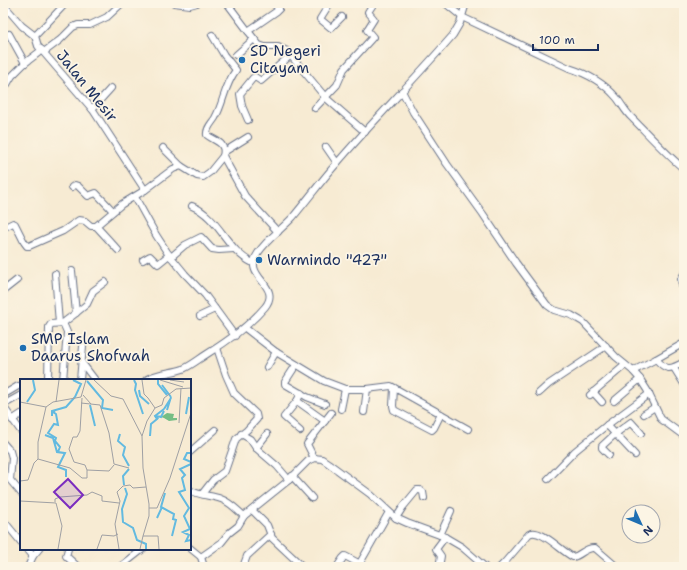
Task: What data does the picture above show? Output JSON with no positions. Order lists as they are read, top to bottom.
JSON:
{
  "streets": {
    "street": ["Jalan Mesir"]
  },
  "places": ["SD Negeri Citayam", "Warmindo \"427\"", "SMP Islam Daarus Shofwah"],
  "scale_bar": "100 m",
  "north": "bottom right"
}
